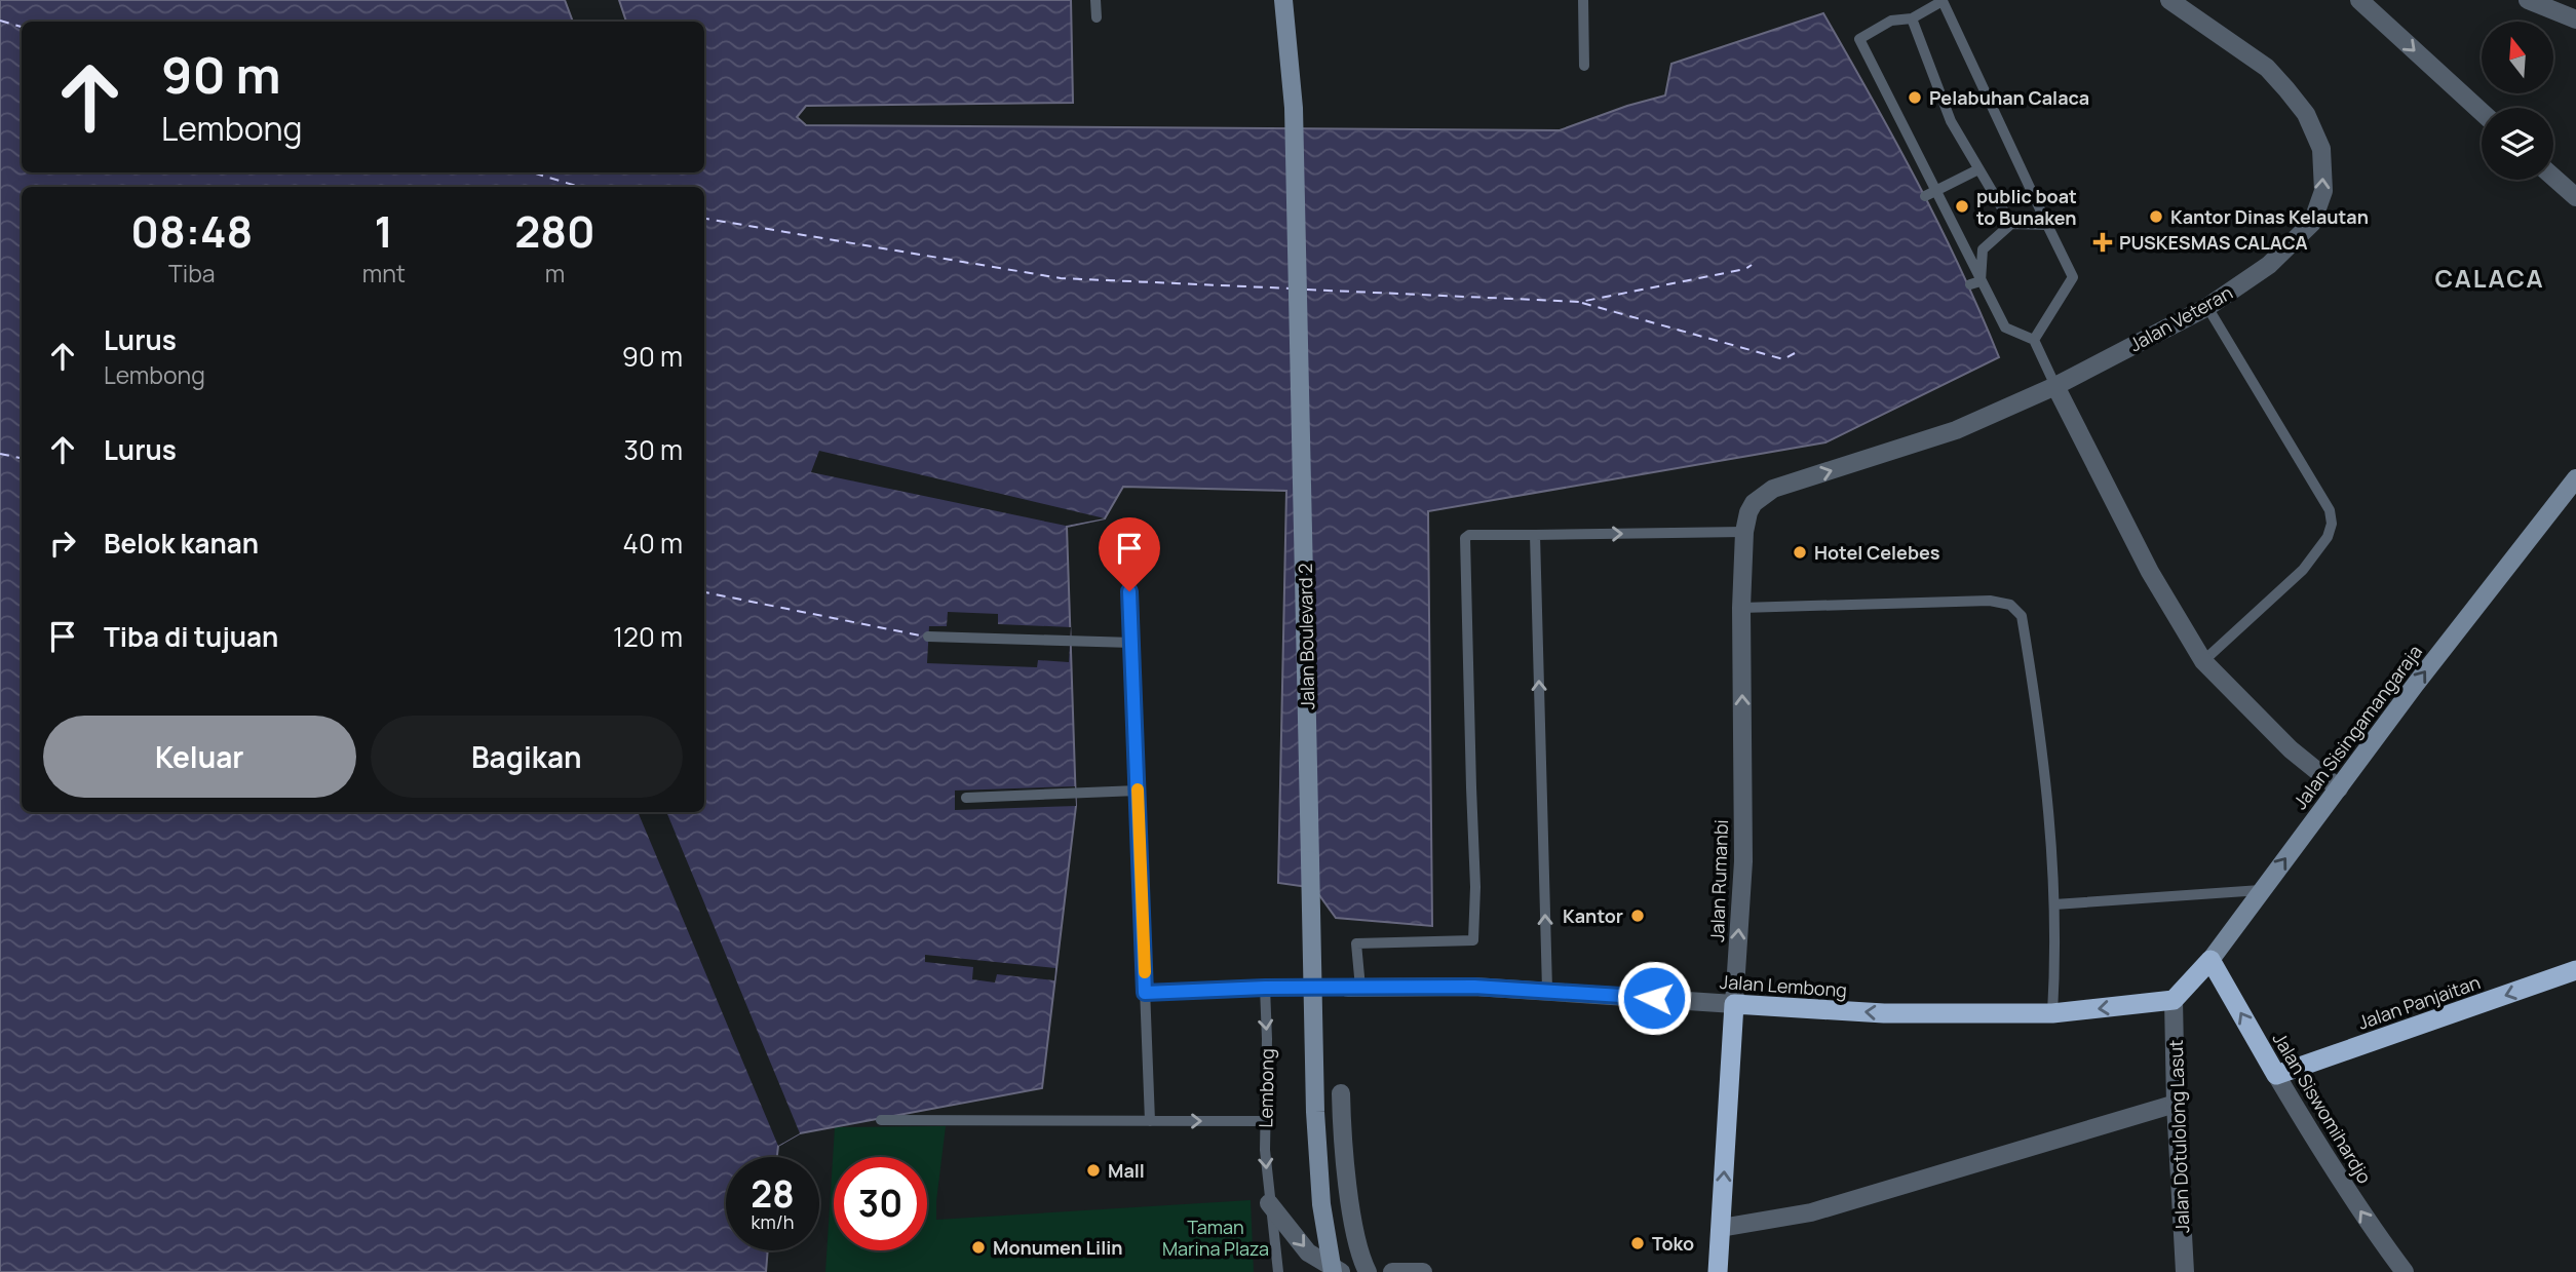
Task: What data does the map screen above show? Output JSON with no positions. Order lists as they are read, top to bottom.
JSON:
{
  "streets": {
    "highway": [
      "Jalan Sisingamangaraja",
      "Jalan Rumanbi",
      "Jalan Lembong",
      "Jalan Panjaitan",
      "Jalan Siswomihardjo"
    ],
    "main road": ["Jalan Boulevard 2"],
    "street": ["Jalan Veteran", "Jalan Dotulolong Lasut"],
    "lane": ["Lembong"]
  },
  "crossings": [
    ["Jalan Veteran", "Jalan Rumanbi"],
    ["Jalan Sisingamangaraja", "Jalan Lembong"],
    ["Jalan Sisingamangaraja", "Jalan Siswomihardjo"],
    ["Jalan Sisingamangaraja", "Jalan Dotulolong Lasut"],
    ["Jalan Rumanbi", "Jalan Lembong"],
    ["Jalan Lembong", "Jalan Dotulolong Lasut"],
    ["Jalan Panjaitan", "Jalan Siswomihardjo"]
  ],
  "one_way": [
    "Jalan Sisingamangaraja",
    "Jalan Rumanbi",
    "Jalan Panjaitan",
    "Lembong",
    "Jalan Siswomihardjo"
  ],
  "districts": ["CALACA"],
  "parks": ["Taman Marina Plaza"],
  "places": {
    "other": [
      "Pelabuhan Calaca",
      "public boat to Bunaken",
      "Kantor Dinas Kelautan",
      "Hotel Celebes",
      "Kantor",
      "Mall",
      "Toko",
      "Monumen Lilin"
    ],
    "health": ["PUSKESMAS CALACA"]
  },
  "north": "top",
  "page": {
    "turn": ["90 m", "Lembong"],
    "eta": [
      "08:48",
      "Tiba",
      "1",
      "mnt",
      "280",
      "m"
    ],
    "list": [
      {
        "name": "Lurus",
        "note": "Lembong",
        "value": "90 m"
      },
      {
        "name": "Lurus",
        "value": "30 m"
      },
      {
        "name": "Belok kanan",
        "value": "40 m"
      },
      {
        "name": "Tiba di tujuan",
        "value": "120 m"
      }
    ],
    "buttons": ["Keluar", "Bagikan"],
    "speed": "28 km/h",
    "limit": "30"
  }
}
